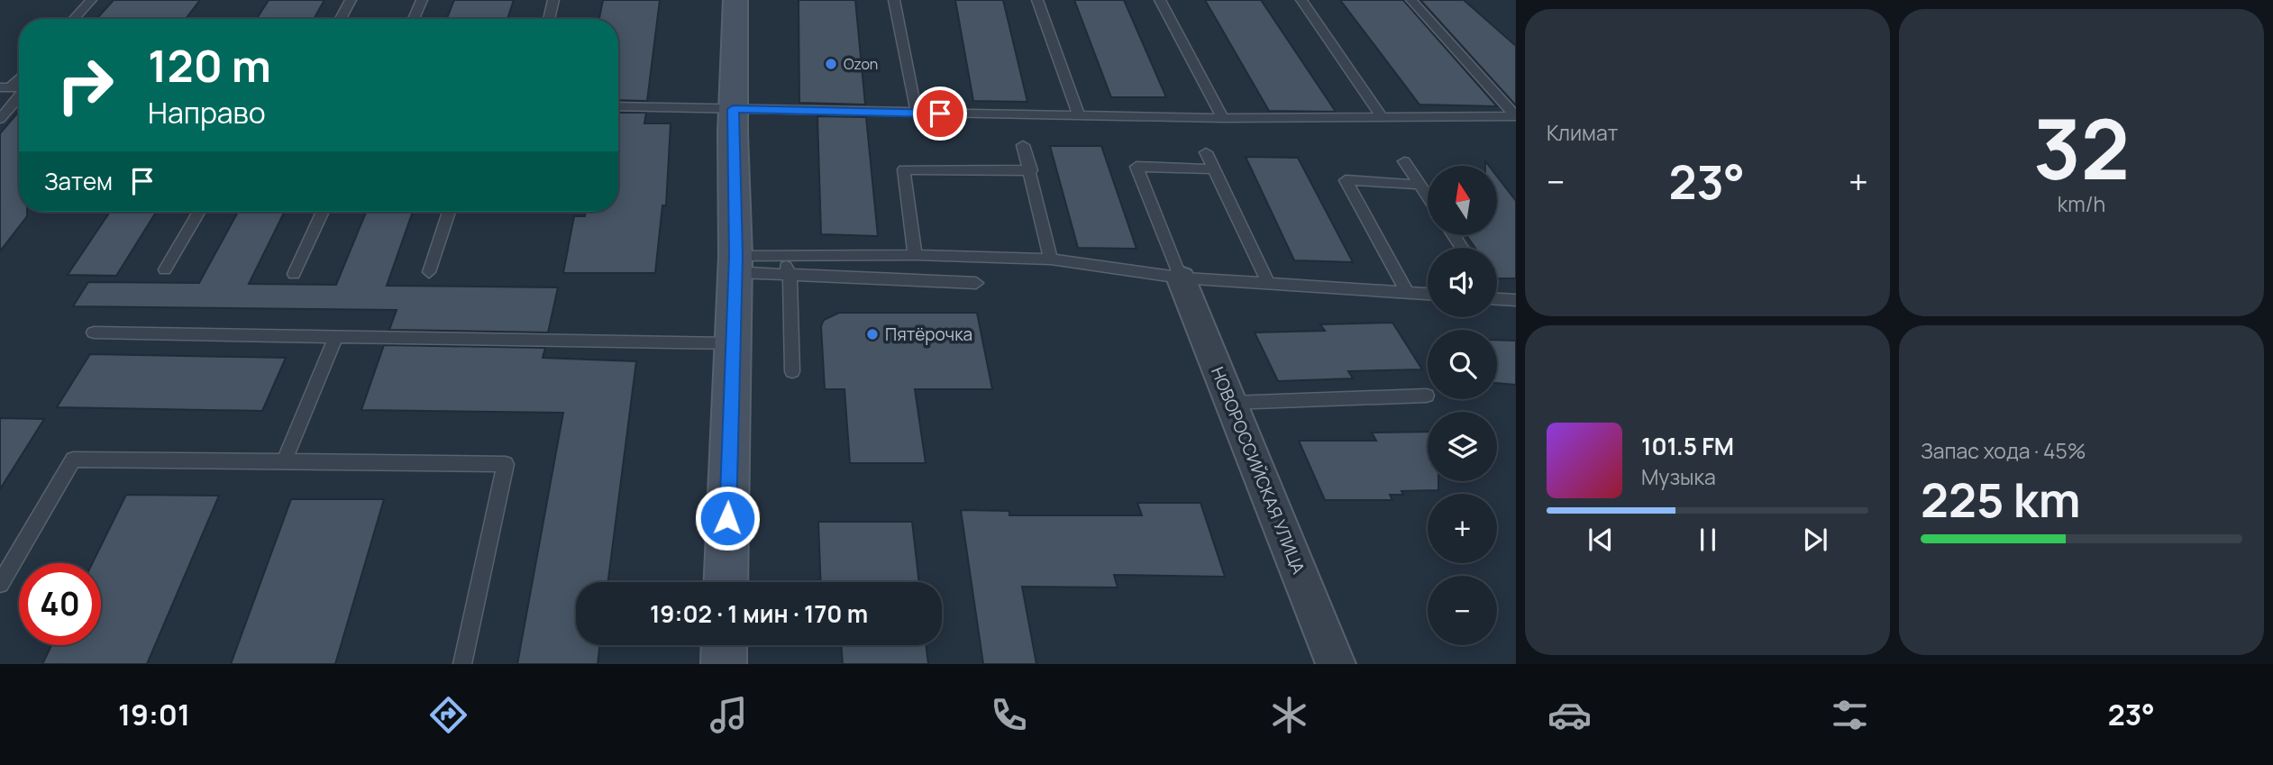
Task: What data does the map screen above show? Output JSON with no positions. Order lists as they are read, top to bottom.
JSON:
{
  "streets": {
    "street": ["НОВОРОССИЙСКАЯ УЛИЦА"]
  },
  "places": ["Ozon", "Пятёрочка"],
  "north": "top",
  "page": {
    "tile": [
      "Климат",
      ["32", "km/h"],
      ["Запас хода · 45%", "225 km"]
    ],
    "turn": ["120 m", "Направо"],
    "then": "Затем",
    "heat": ["−", "23°", "+"],
    "map_buttons": ["+", "−"],
    "song": ["101.5 FM", "Музыка"],
    "limit": "40",
    "trip": "19:02 · 1 мин · 170 m",
    "tabs": ["19:01", "23°"]
  }
}
